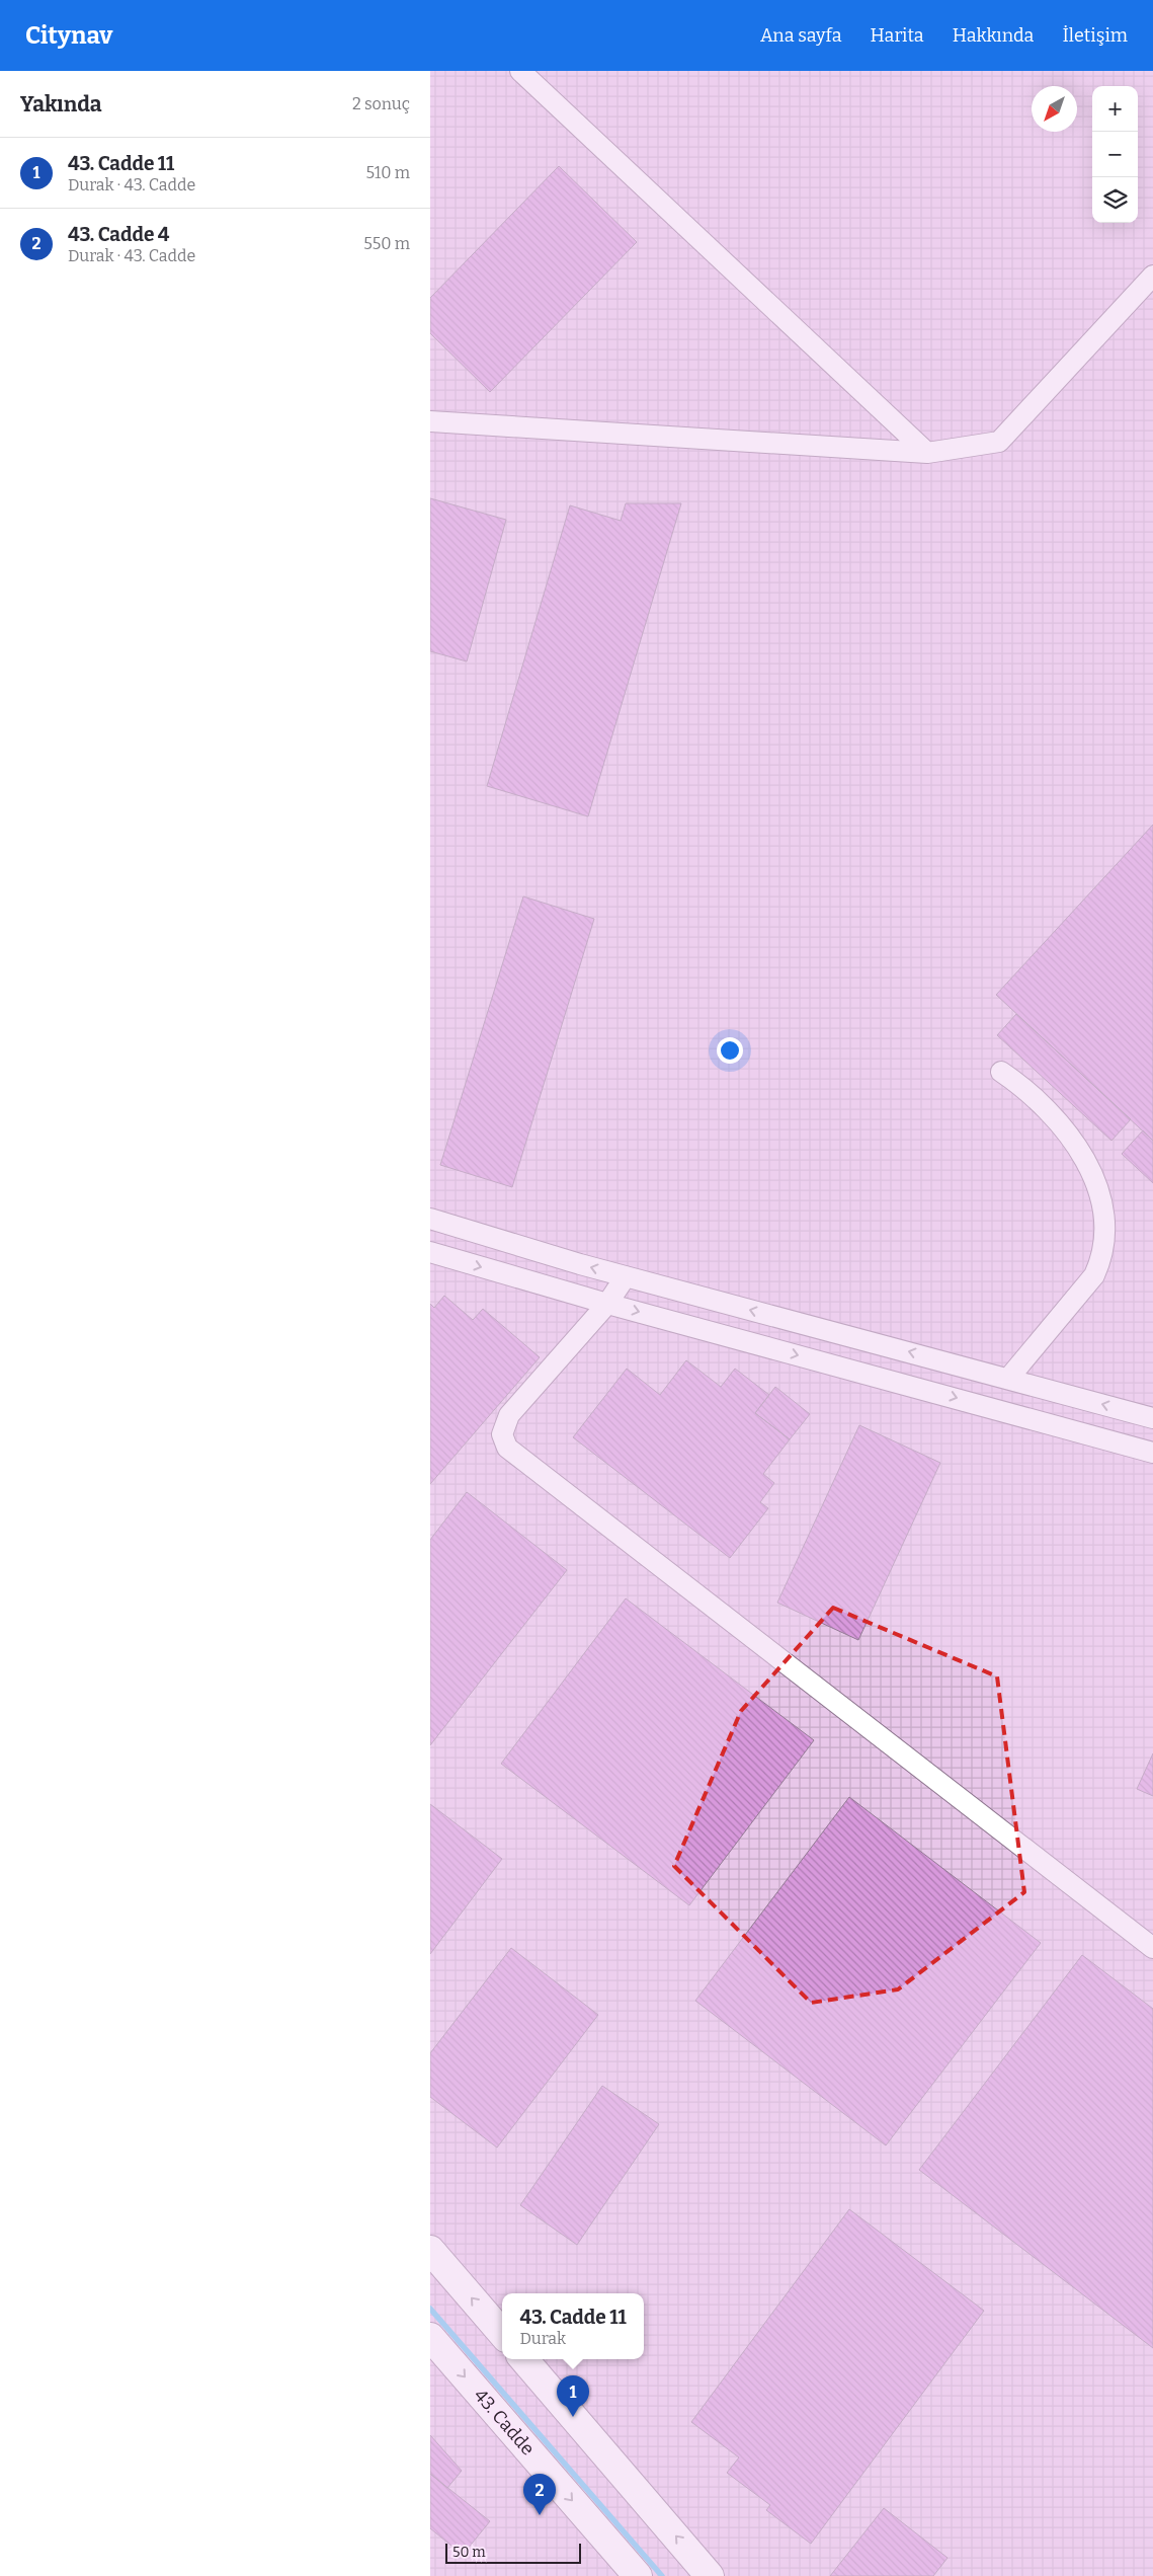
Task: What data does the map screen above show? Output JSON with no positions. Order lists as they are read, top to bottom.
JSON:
{
  "streets": {
    "main road": ["43. Cadde"]
  },
  "scale_bar": "50 m",
  "north": "bottom left",
  "page": {
    "header": "Citynav",
    "nav": [
      "Ana sayfa",
      "Harita",
      "Hakkında",
      "İletişim"
    ],
    "heading": ["Yakında", "2 sonuç"],
    "map_buttons": ["+", "−"],
    "list": [
      {
        "mark": "1",
        "name": "43. Cadde 11",
        "note": "Durak · 43. Cadde",
        "value": "510 m"
      },
      {
        "mark": "2",
        "name": "43. Cadde 4",
        "note": "Durak · 43. Cadde",
        "value": "550 m"
      }
    ],
    "popup": ["43. Cadde 11", "Durak"],
    "pins": ["1", "2"],
    "scale": "50 m"
  }
}
